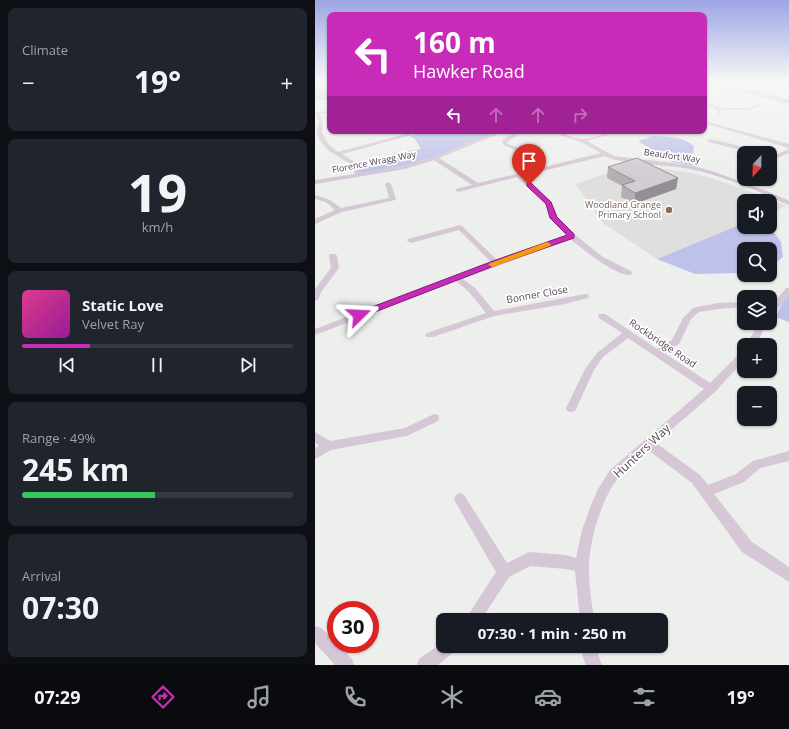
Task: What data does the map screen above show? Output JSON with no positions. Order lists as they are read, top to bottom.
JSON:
{
  "streets": {
    "street": [
      "Beaufort Way",
      "Florence Wragg Way",
      "Bonner Close",
      "Rockbridge Road",
      "Hunters Way"
    ]
  },
  "crossings": [
    ["Rockbridge Road", "Hunters Way"]
  ],
  "places": ["Woodland Grange Primary School"],
  "north": "bottom",
  "page": {
    "tile": [
      "Climate",
      ["19", "km/h"],
      ["Range · 49%", "245 km"],
      ["Arrival", "07:30"]
    ],
    "turn": ["160 m", "Hawker Road"],
    "heat": ["−", "19°", "+"],
    "map_buttons": ["+", "−"],
    "song": ["Static Love", "Velvet Ray"],
    "limit": "30",
    "trip": "07:30 · 1 min · 250 m",
    "tabs": ["07:29", "19°"]
  }
}
